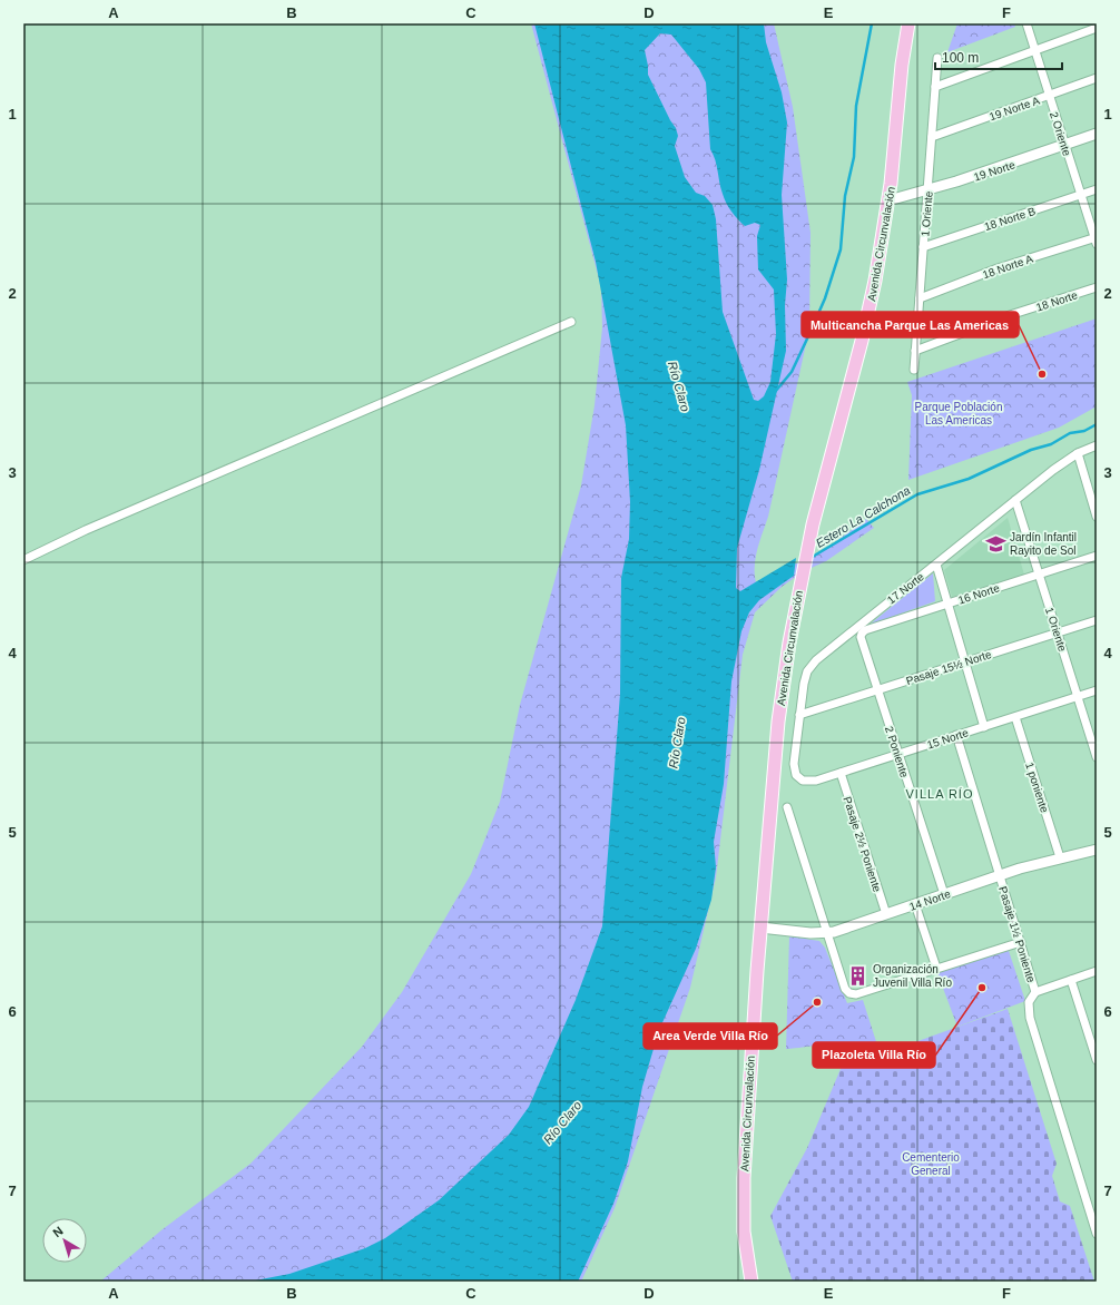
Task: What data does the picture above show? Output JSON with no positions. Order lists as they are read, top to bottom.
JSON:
{
  "streets": {
    "main road": ["Avenida Circunvalación"],
    "street": [
      "19 Norte A",
      "2 Oriente",
      "19 Norte",
      "1 Oriente",
      "18 Norte B",
      "18 Norte A",
      "18 Norte",
      "17 Norte",
      "16 Norte",
      "Pasaje 15½ Norte",
      "15 Norte",
      "2 Poniente",
      "1 poniente",
      "Pasaje 2½ Poniente",
      "14 Norte",
      "Pasaje 1½ Poniente"
    ]
  },
  "crossings": [
    ["19 Norte A", "2 Oriente"],
    ["19 Norte A", "1 Oriente"],
    ["2 Oriente", "19 Norte"],
    ["2 Oriente", "18 Norte B"],
    ["2 Oriente", "18 Norte A"],
    ["19 Norte", "1 Oriente"],
    ["19 Norte", "Avenida Circunvalación"],
    ["1 Oriente", "18 Norte B"],
    ["1 Oriente", "18 Norte A"],
    ["1 Oriente", "18 Norte"],
    ["1 Oriente", "17 Norte"],
    ["1 Oriente", "16 Norte"],
    ["1 Oriente", "Pasaje 15½ Norte"],
    ["1 Oriente", "15 Norte"],
    ["Avenida Circunvalación", "14 Norte"],
    ["17 Norte", "Pasaje 15½ Norte"],
    ["17 Norte", "15 Norte"],
    ["16 Norte", "2 Poniente"],
    ["Pasaje 15½ Norte", "2 Poniente"],
    ["15 Norte", "2 Poniente"],
    ["15 Norte", "1 poniente"],
    ["15 Norte", "Pasaje 2½ Poniente"],
    ["15 Norte", "Pasaje 1½ Poniente"],
    ["2 Poniente", "14 Norte"],
    ["1 poniente", "14 Norte"],
    ["Pasaje 2½ Poniente", "14 Norte"],
    ["14 Norte", "Pasaje 1½ Poniente"]
  ],
  "districts": ["VILLA RÍO"],
  "water": ["Río Claro", "Estero La Calchona"],
  "parks": ["Parque Población Las Americas", "Cementerio General"],
  "places": {
    "other": ["Multicancha Parque Las Americas", "Plazoleta Villa Río", "Area Verde Villa Río"],
    "school or university": ["Jardín Infantil Rayito de Sol"],
    "building": ["Organización Juvenil Villa Río"]
  },
  "scale_bar": "100 m",
  "north": "top left",
  "grid": {
    "columns": [
      "A",
      "B",
      "C",
      "D",
      "E",
      "F"
    ],
    "rows": [
      "1",
      "2",
      "3",
      "4",
      "5",
      "6",
      "7"
    ]
  }
}
